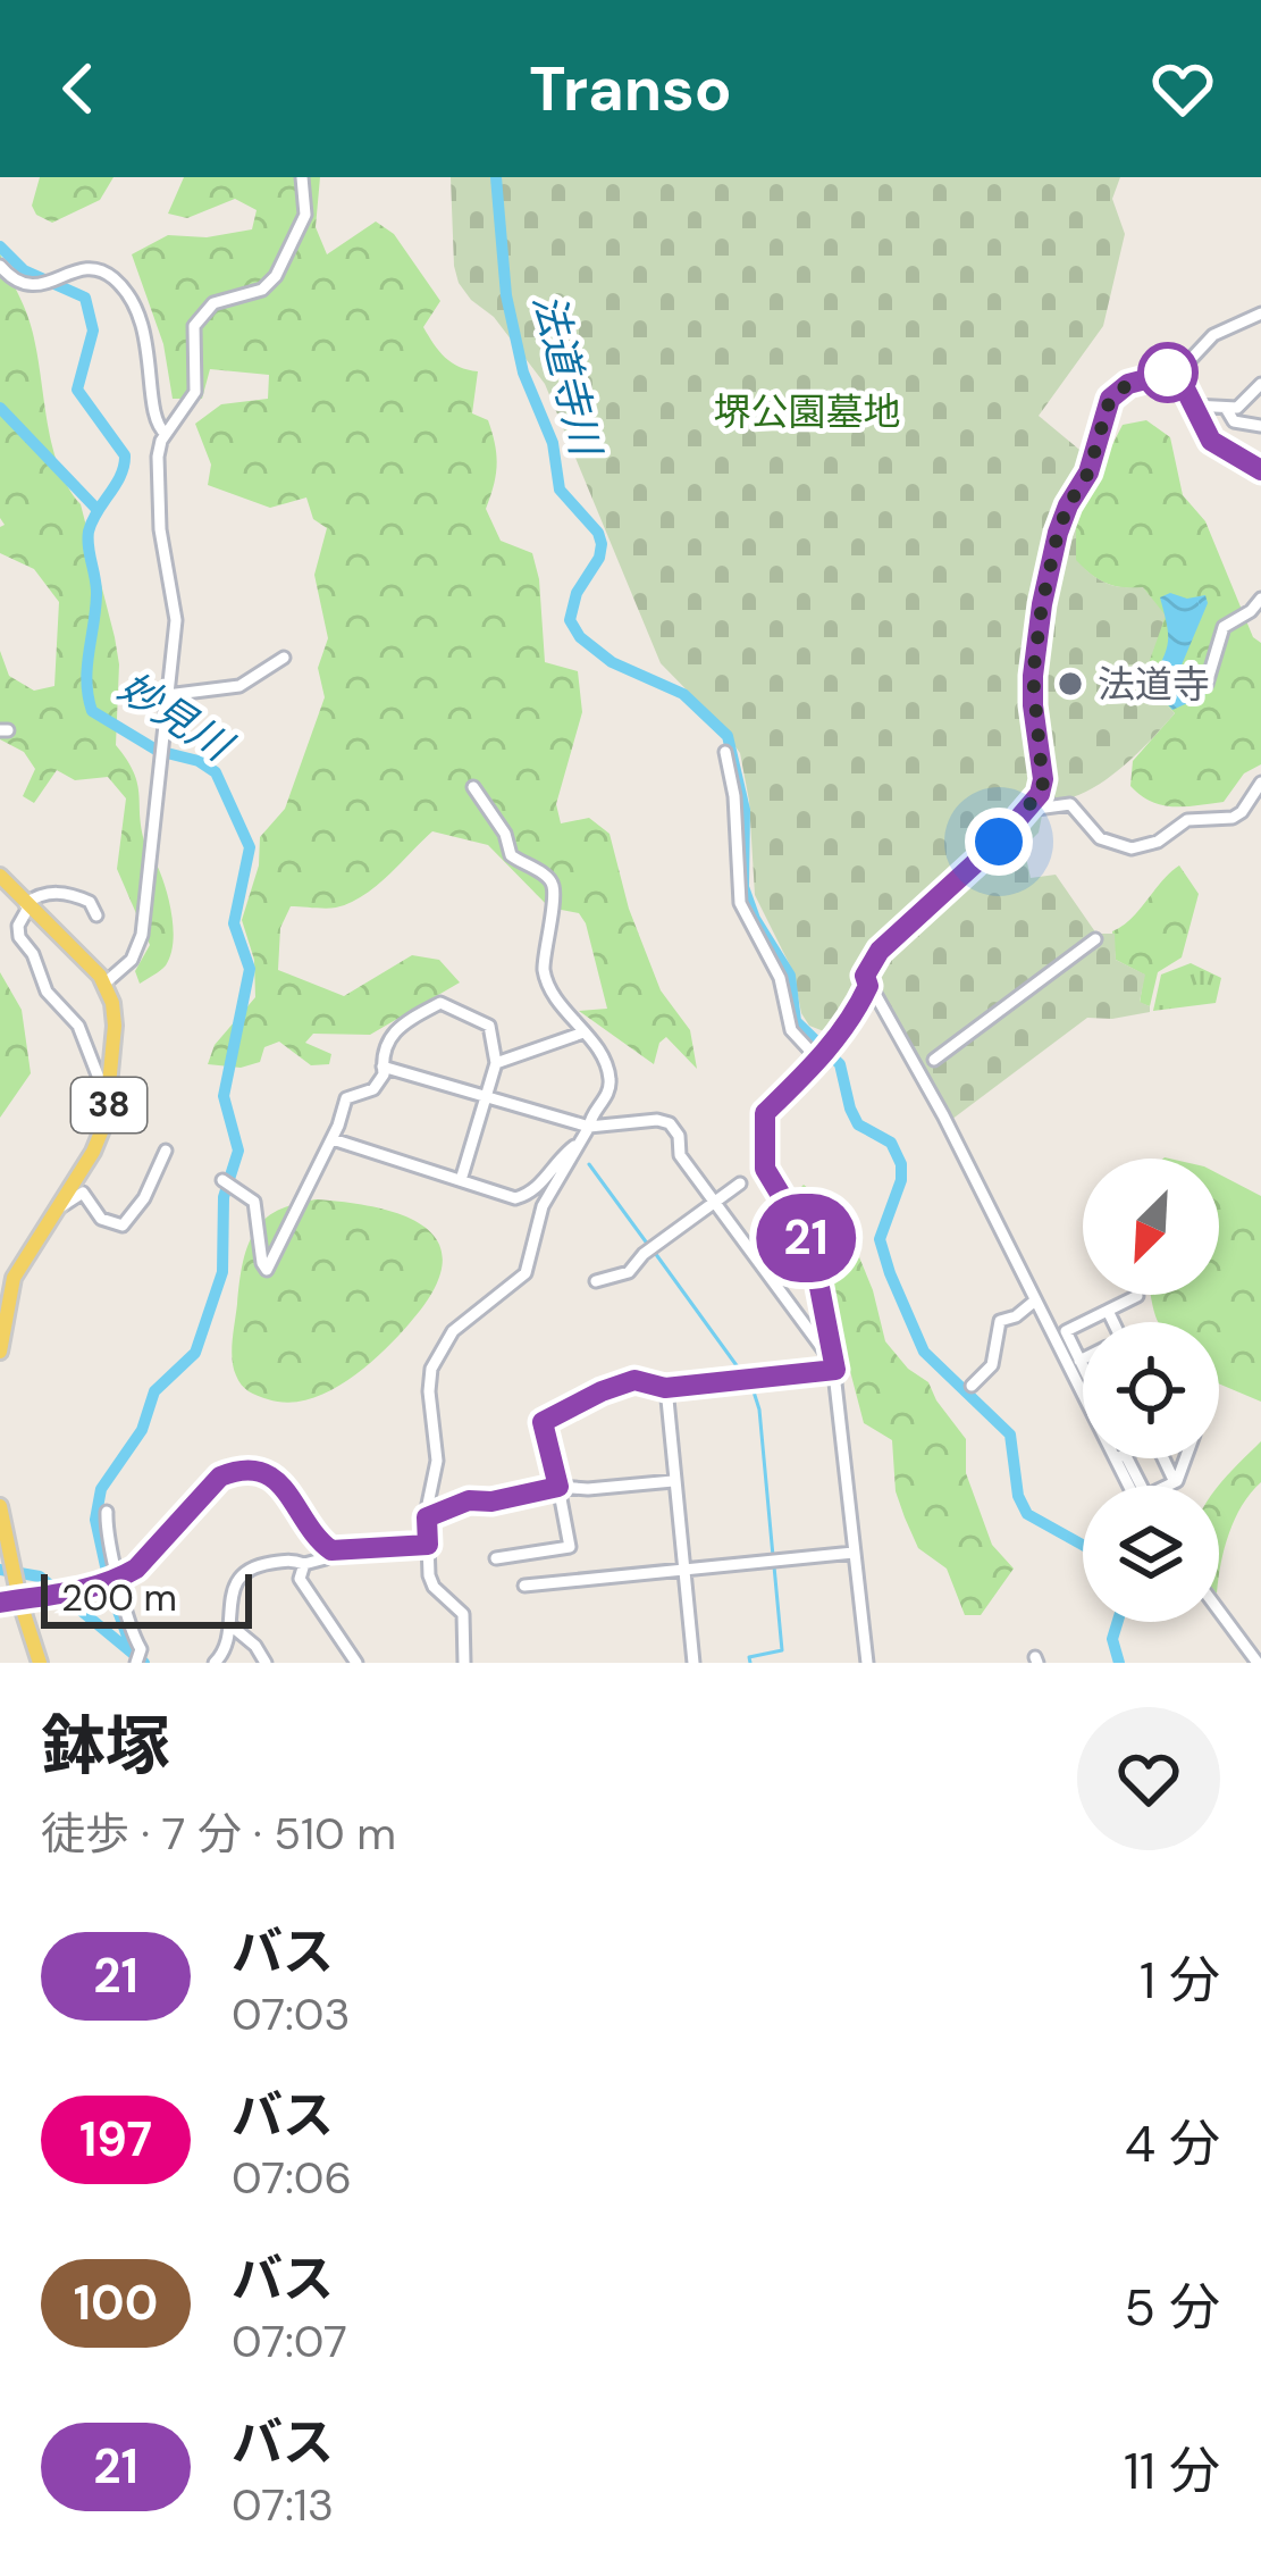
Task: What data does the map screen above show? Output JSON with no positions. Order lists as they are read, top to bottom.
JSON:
{
  "streets": {
    "main road": ["38"]
  },
  "water": ["法道寺川", "妙見川"],
  "parks": ["堺公園墓地"],
  "places": ["法道寺"],
  "lines": ["bus line 21"],
  "scale_bar": "200 m",
  "north": "bottom left",
  "page": {
    "header": "Transo",
    "on_map": "21",
    "scale": "200 m",
    "heading": ["鉢塚", "徒歩 · 7 分 · 510 m"],
    "list": [
      {
        "mark": "21",
        "name": "バス",
        "note": "07:03",
        "value": "1 分"
      },
      {
        "mark": "197",
        "name": "バス",
        "note": "07:06",
        "value": "4 分"
      },
      {
        "mark": "100",
        "name": "バス",
        "note": "07:07",
        "value": "5 分"
      },
      {
        "mark": "21",
        "name": "バス",
        "note": "07:13",
        "value": "11 分"
      }
    ]
  }
}
